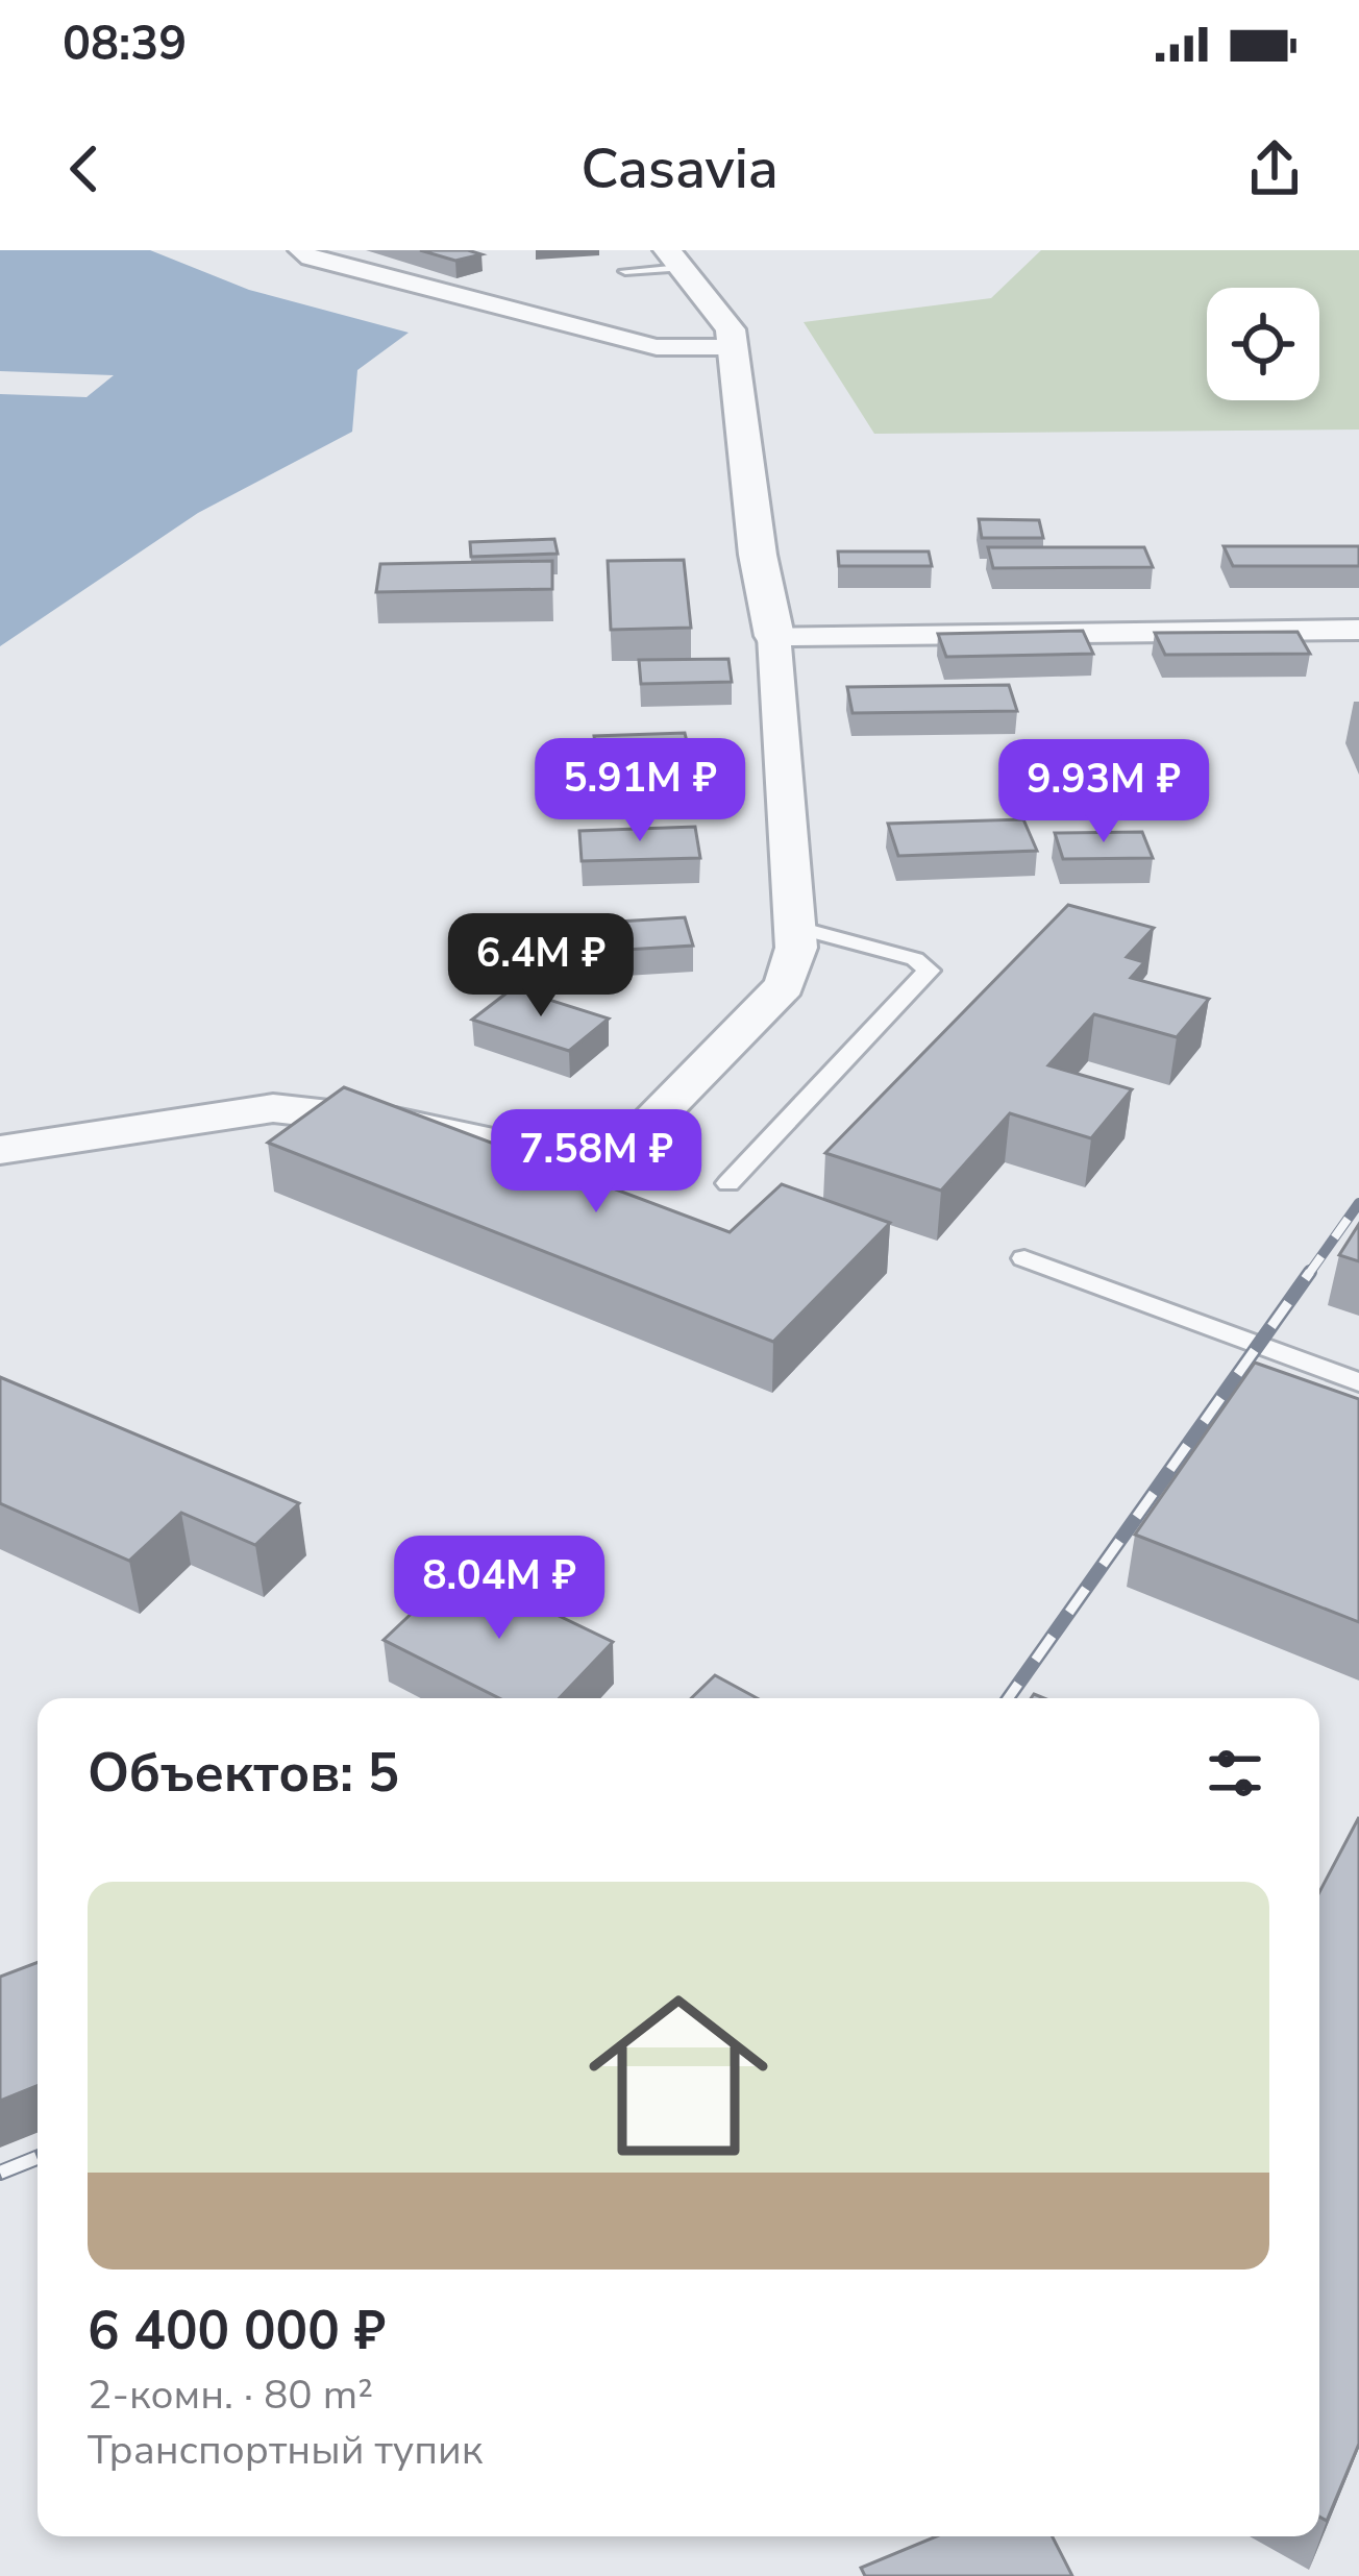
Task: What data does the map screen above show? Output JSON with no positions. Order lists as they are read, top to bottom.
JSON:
{
  "page": {
    "status": "08:39",
    "header": "Casavia",
    "price": [
      "5.91M ₽",
      "9.93M ₽",
      "6.4M ₽",
      "7.58M ₽",
      "8.04M ₽"
    ],
    "heading": "Объектов: 5",
    "list": [
      {
        "name": "6 400 000 ₽",
        "note": "2-комн. · 80 m² · Транспортный тупик"
      }
    ]
  }
}
